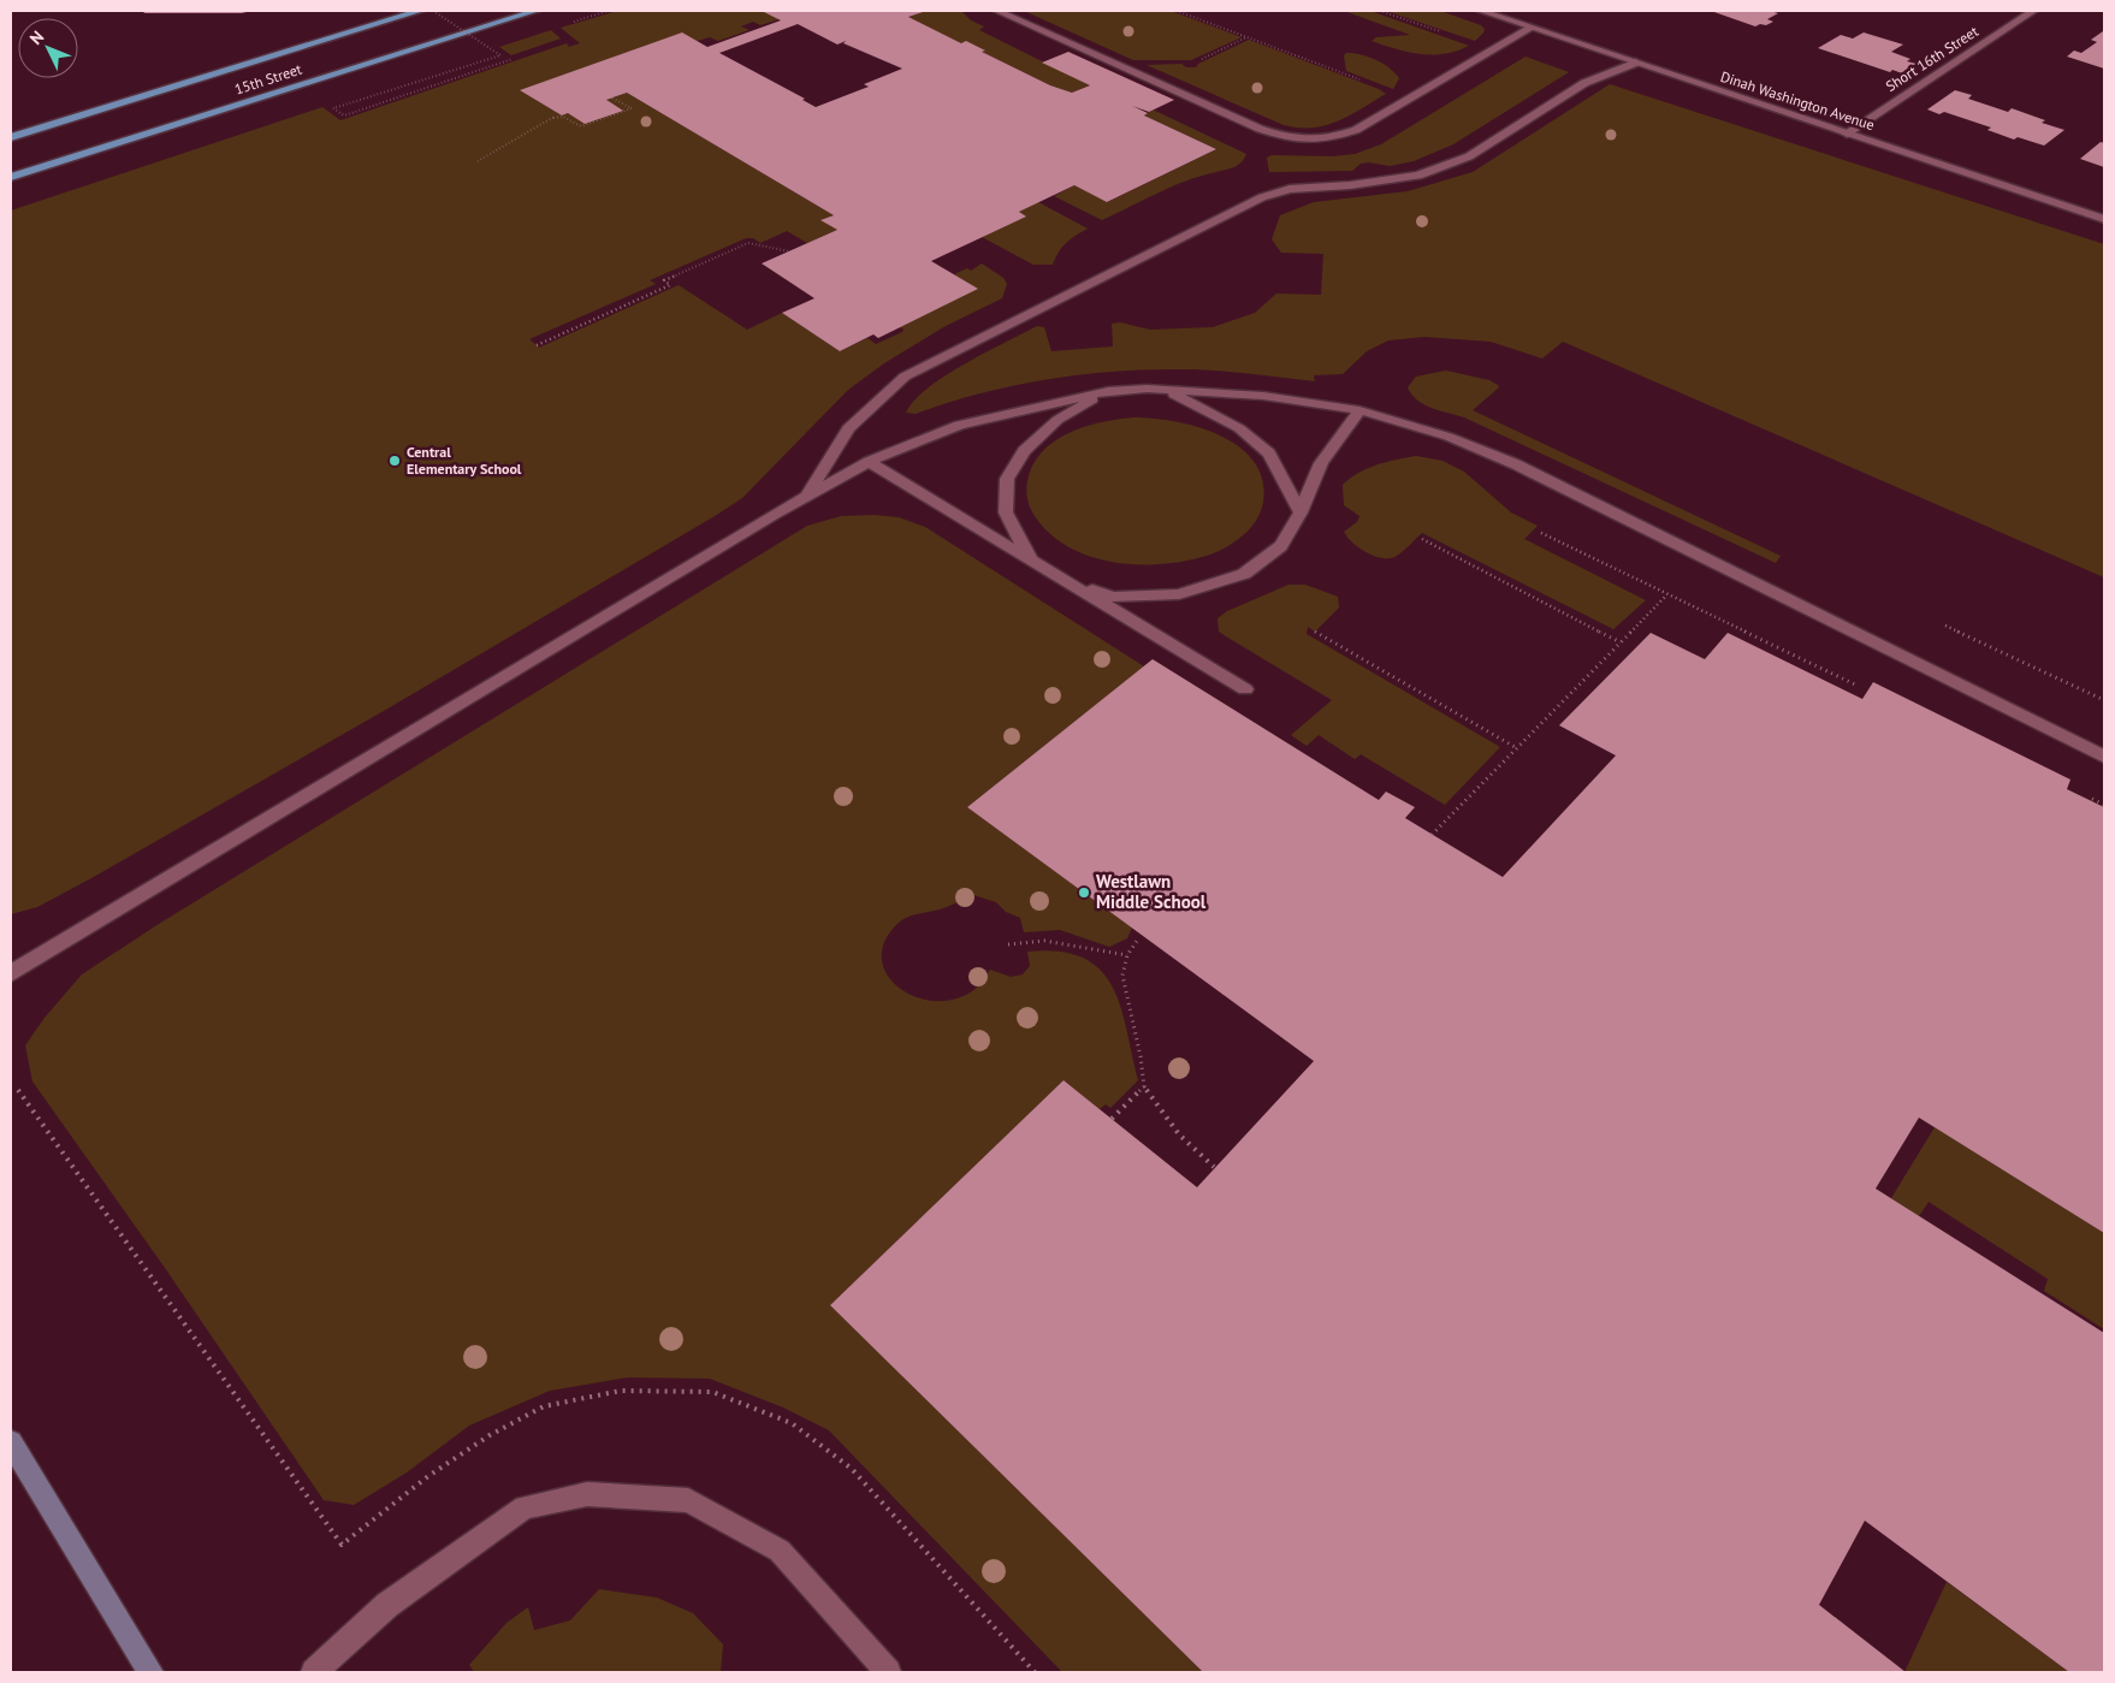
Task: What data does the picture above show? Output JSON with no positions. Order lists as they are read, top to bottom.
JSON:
{
  "streets": {
    "main road": ["15th Street"],
    "street": ["Short 16th Street", "Dinah Washington Avenue"]
  },
  "crossings": [
    ["Short 16th Street", "Dinah Washington Avenue"]
  ],
  "places": ["Central Elementary School", "Westlawn Middle School"],
  "north": "top left"
}
